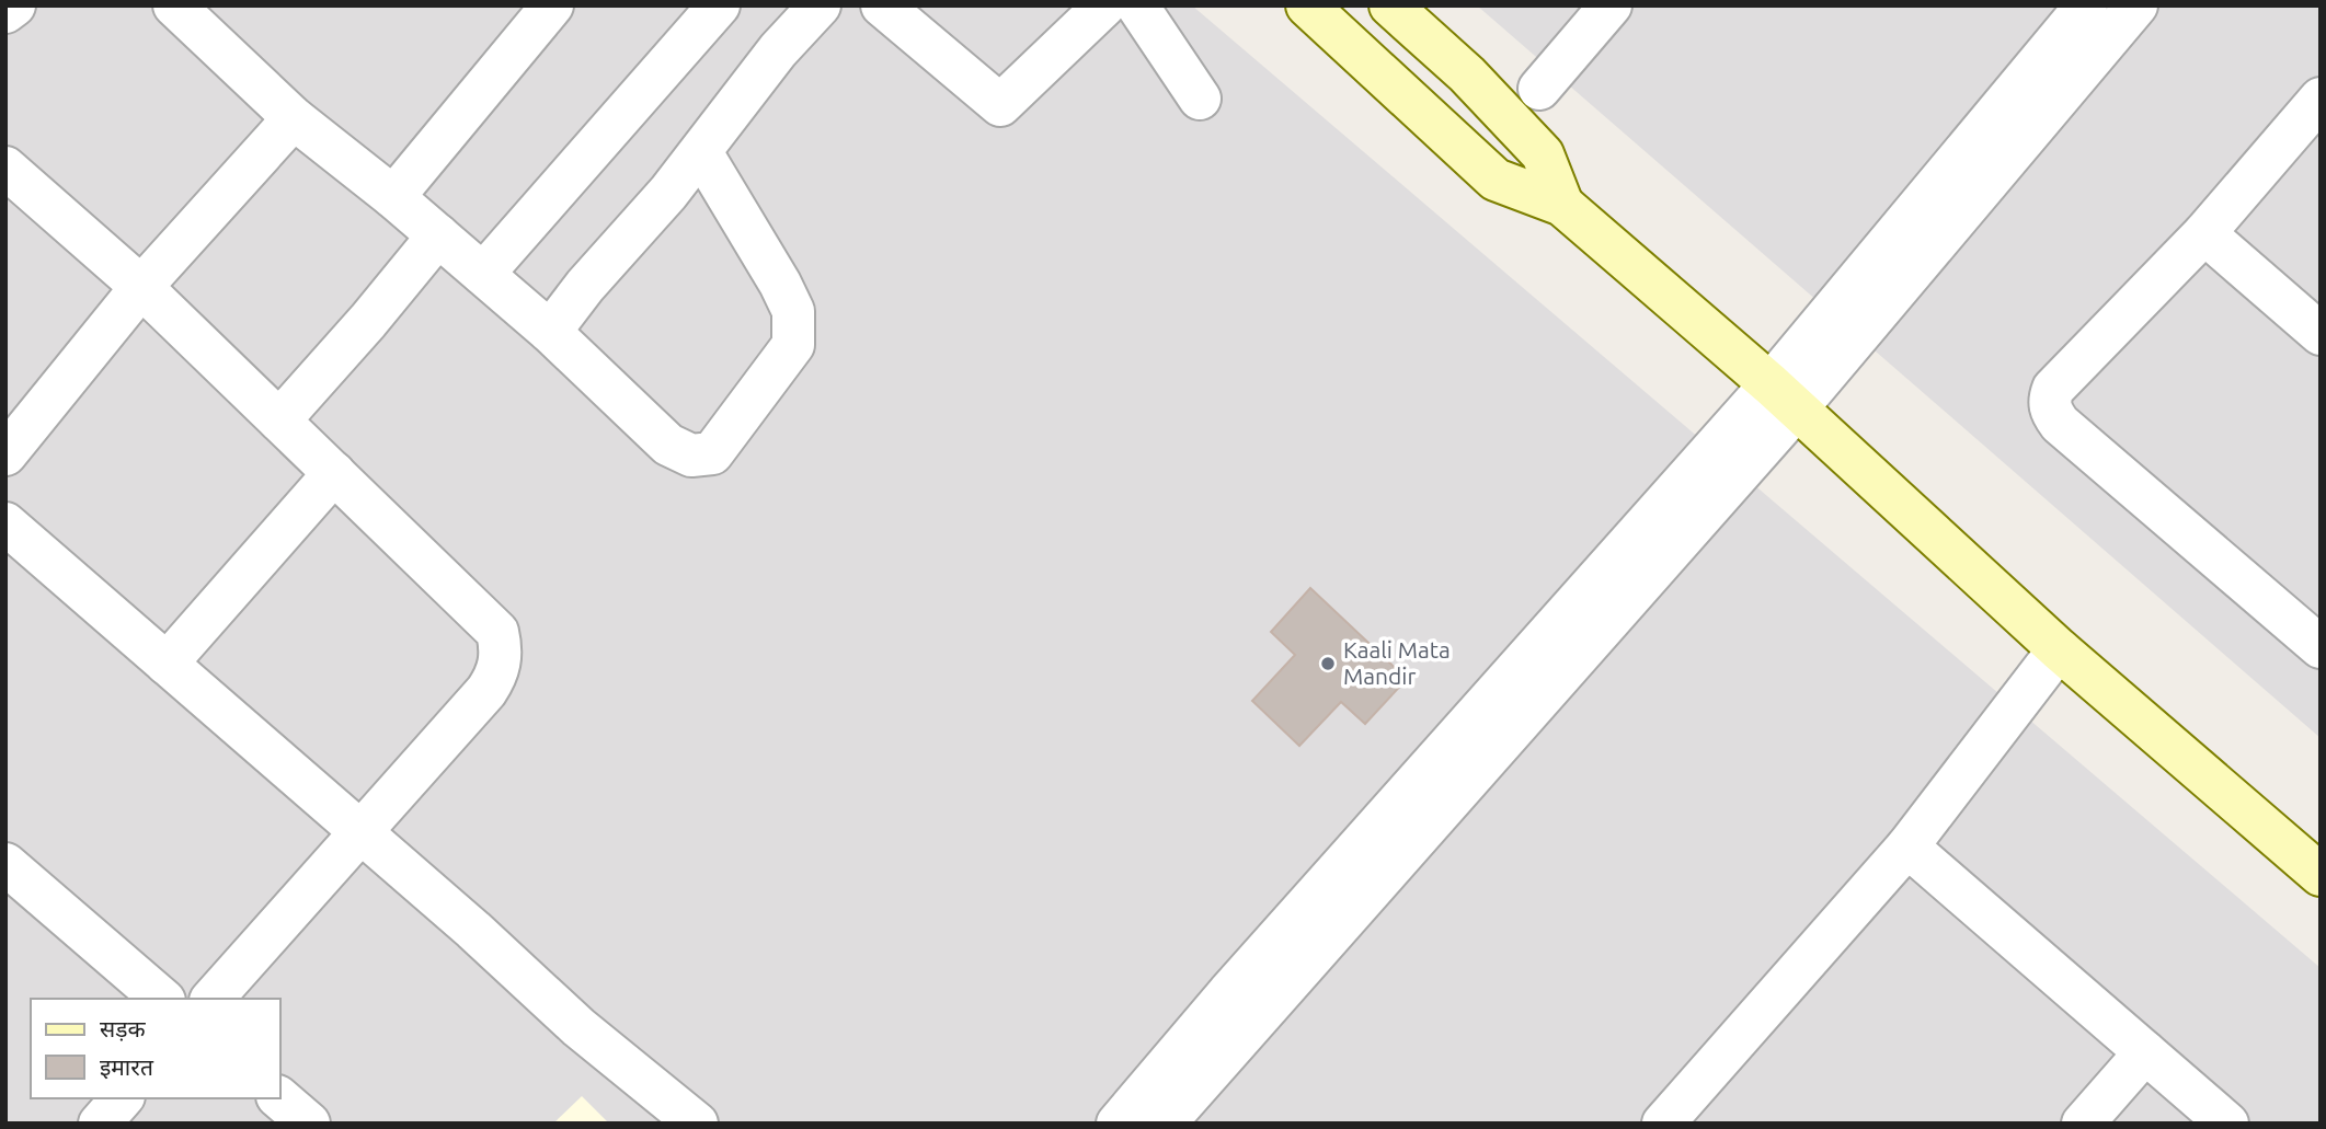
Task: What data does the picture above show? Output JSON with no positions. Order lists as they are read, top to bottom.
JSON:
{
  "places": ["Kaali Mata Mandir"],
  "legend": ["सड़क", "इमारत"]
}
